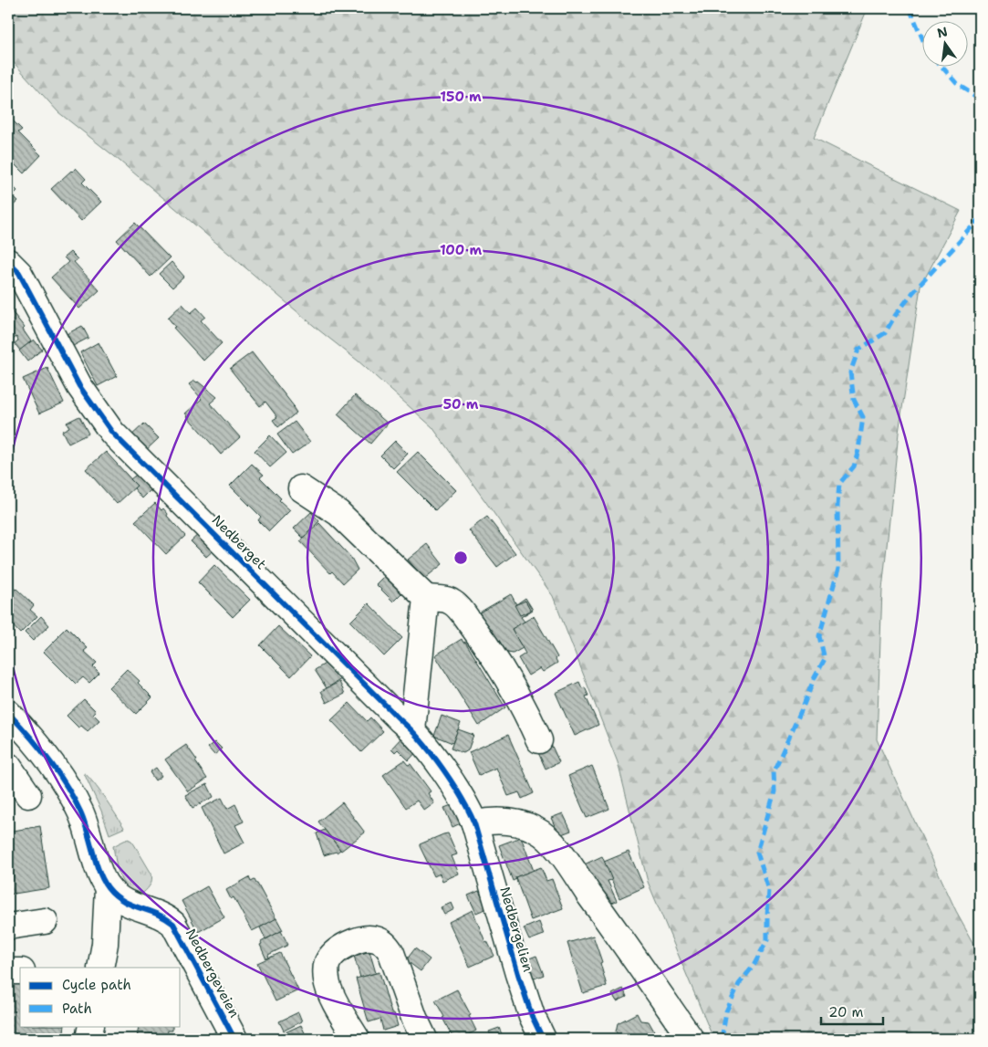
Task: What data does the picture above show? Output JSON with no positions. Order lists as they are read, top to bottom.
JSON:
{
  "streets": {
    "street": ["Nedberget", "Nedbergelien", "Nedbergeveien"]
  },
  "crossings": [
    ["Nedberget", "Nedbergelien"]
  ],
  "legend": ["Cycle path", "Path"],
  "scale_bar": "20 m",
  "north": "top",
  "rings": ["150 m", "100 m", "50 m"]
}
